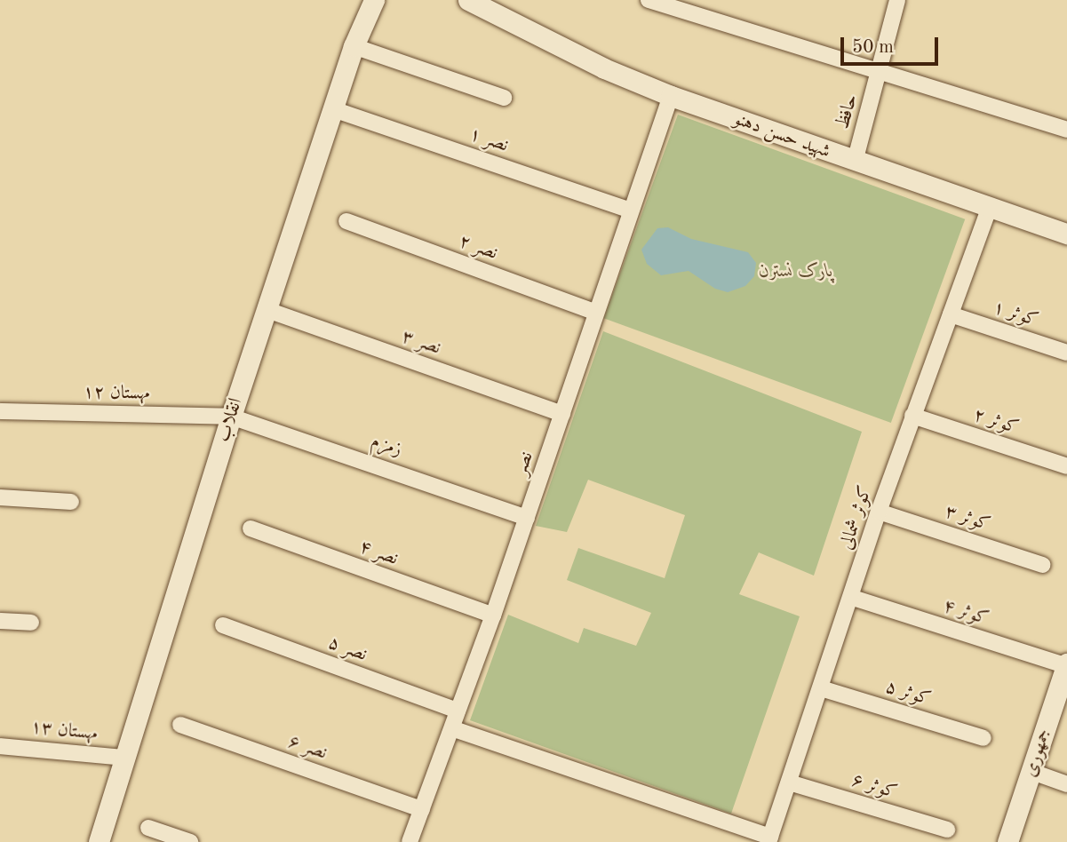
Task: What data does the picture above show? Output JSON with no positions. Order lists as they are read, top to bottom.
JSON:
{
  "streets": {
    "street": [
      "حافظ",
      "شهید حسن دهنو",
      "نصر ۱",
      "نصر ۲",
      "کوثر ۱",
      "نصر ۳",
      "مهستان ۱۲",
      "انقلاب",
      "کوثر ۲",
      "زمزم",
      "نصر",
      "کوثر شمالی",
      "کوثر ۳",
      "نصر ۴",
      "کوثر ۴",
      "نصر ۵",
      "کوثر ۵",
      "مهستان ۱۳",
      "نصر ۶",
      "جمهوری",
      "کوثر ۶"
    ]
  },
  "crossings": [
    ["حافظ", "شهید حسن دهنو"],
    ["شهید حسن دهنو", "نصر"],
    ["شهید حسن دهنو", "کوثر شمالی"],
    ["نصر ۱", "انقلاب"],
    ["نصر ۱", "نصر"],
    ["نصر ۲", "نصر"],
    ["کوثر ۱", "کوثر شمالی"],
    ["نصر ۳", "انقلاب"],
    ["نصر ۳", "نصر"],
    ["مهستان ۱۲", "انقلاب"],
    ["مهستان ۱۲", "زمزم"],
    ["انقلاب", "زمزم"],
    ["انقلاب", "مهستان ۱۳"],
    ["کوثر ۲", "کوثر شمالی"],
    ["زمزم", "نصر"],
    ["نصر", "نصر ۴"],
    ["نصر", "نصر ۵"],
    ["نصر", "نصر ۶"],
    ["کوثر شمالی", "کوثر ۳"],
    ["کوثر شمالی", "کوثر ۴"],
    ["کوثر شمالی", "کوثر ۵"],
    ["کوثر شمالی", "کوثر ۶"],
    ["کوثر ۴", "جمهوری"]
  ],
  "parks": ["پارک نسترن"],
  "scale_bar": "50 m"
}
